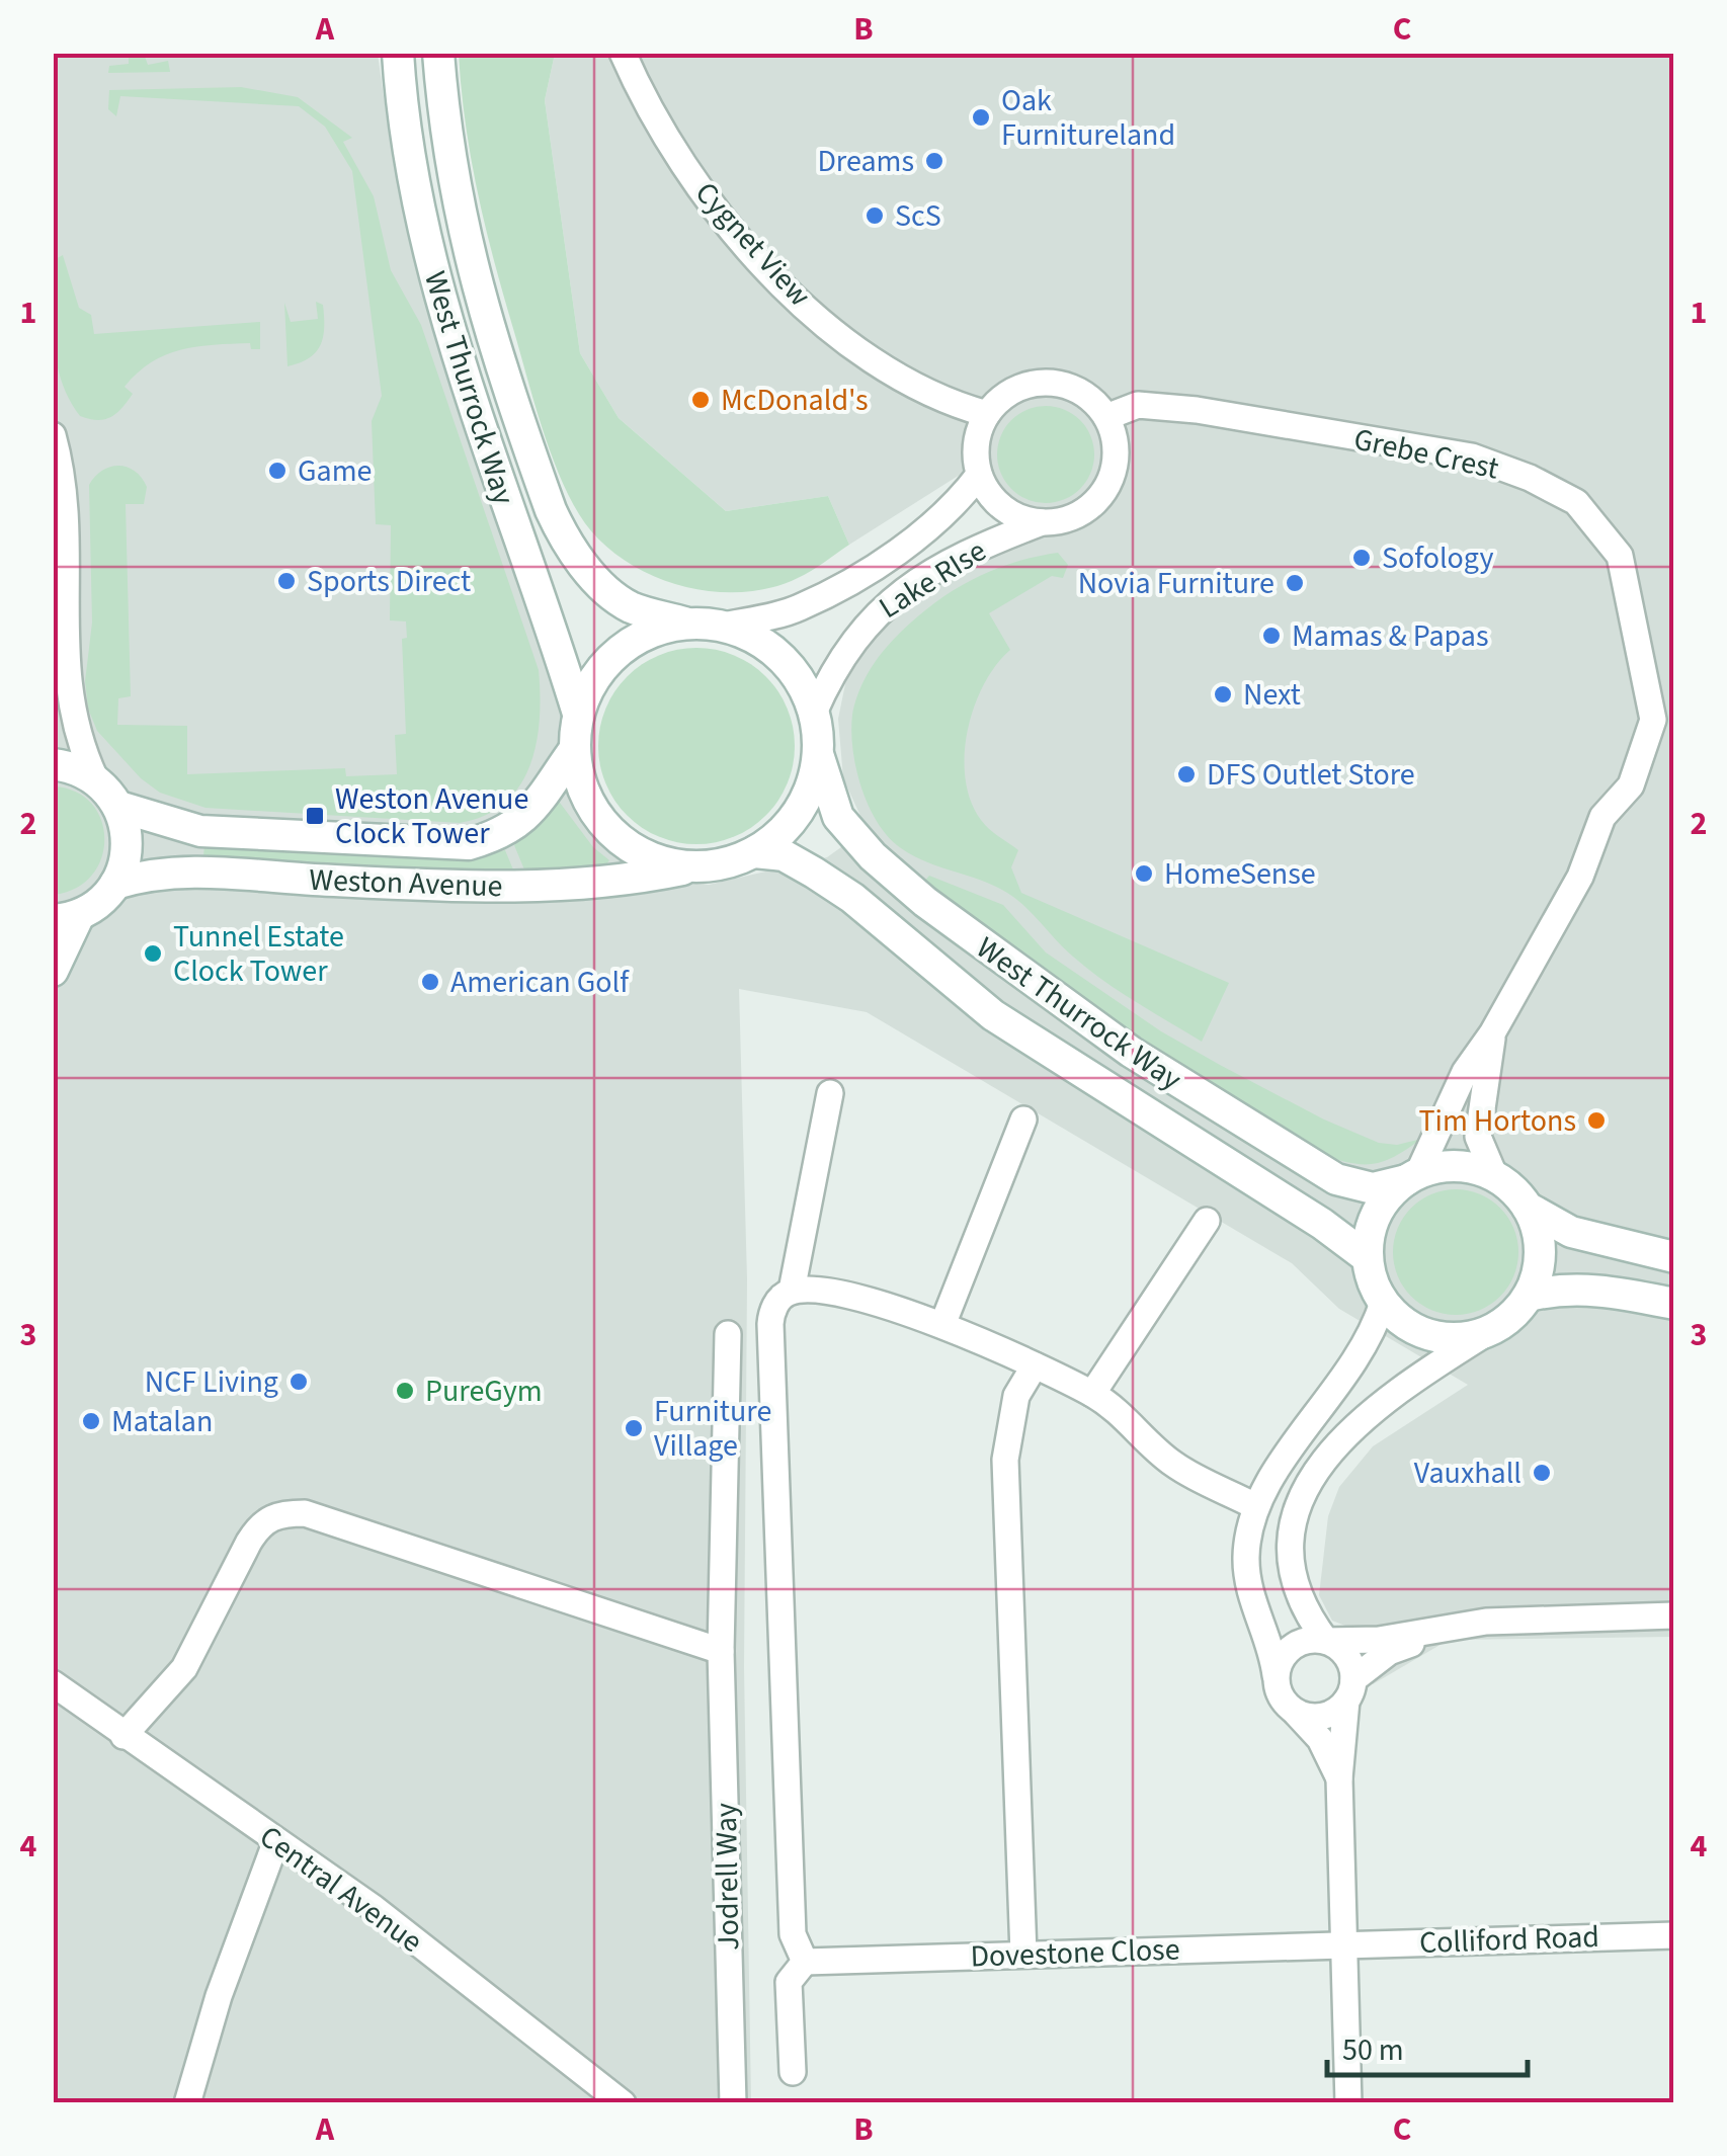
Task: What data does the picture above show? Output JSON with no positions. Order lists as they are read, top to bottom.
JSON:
{
  "streets": {
    "main road": ["West Thurrock Way", "Weston Avenue"],
    "street": [
      "Cygnet View",
      "Grebe Crest",
      "Lake RIse",
      "Jodrell Way",
      "Central Avenue",
      "Colliford Road",
      "Dovestone Close"
    ]
  },
  "crossings": [
    ["Cygnet View", "Grebe Crest"],
    ["Cygnet View", "Lake RIse"],
    ["West Thurrock Way", "Grebe Crest"],
    ["West Thurrock Way", "Lake RIse"],
    ["West Thurrock Way", "Weston Avenue"],
    ["Grebe Crest", "Lake RIse"],
    ["Lake RIse", "Weston Avenue"],
    ["Colliford Road", "Dovestone Close"]
  ],
  "places": {
    "other": [
      "Oak Furnitureland",
      "Dreams",
      "ScS",
      "McDonald's",
      "Game",
      "Sofology",
      "Sports Direct",
      "Novia Furniture",
      "Mamas & Papas",
      "Next",
      "DFS Outlet Store",
      "HomeSense",
      "Tunnel Estate Clock Tower",
      "American Golf",
      "Tim Hortons",
      "NCF Living",
      "PureGym",
      "Matalan",
      "Furniture Village",
      "Vauxhall"
    ],
    "transit": ["Weston Avenue Clock Tower"]
  },
  "scale_bar": "50 m",
  "grid": {
    "columns": ["A", "B", "C"],
    "rows": [
      "1",
      "2",
      "3",
      "4"
    ]
  }
}
